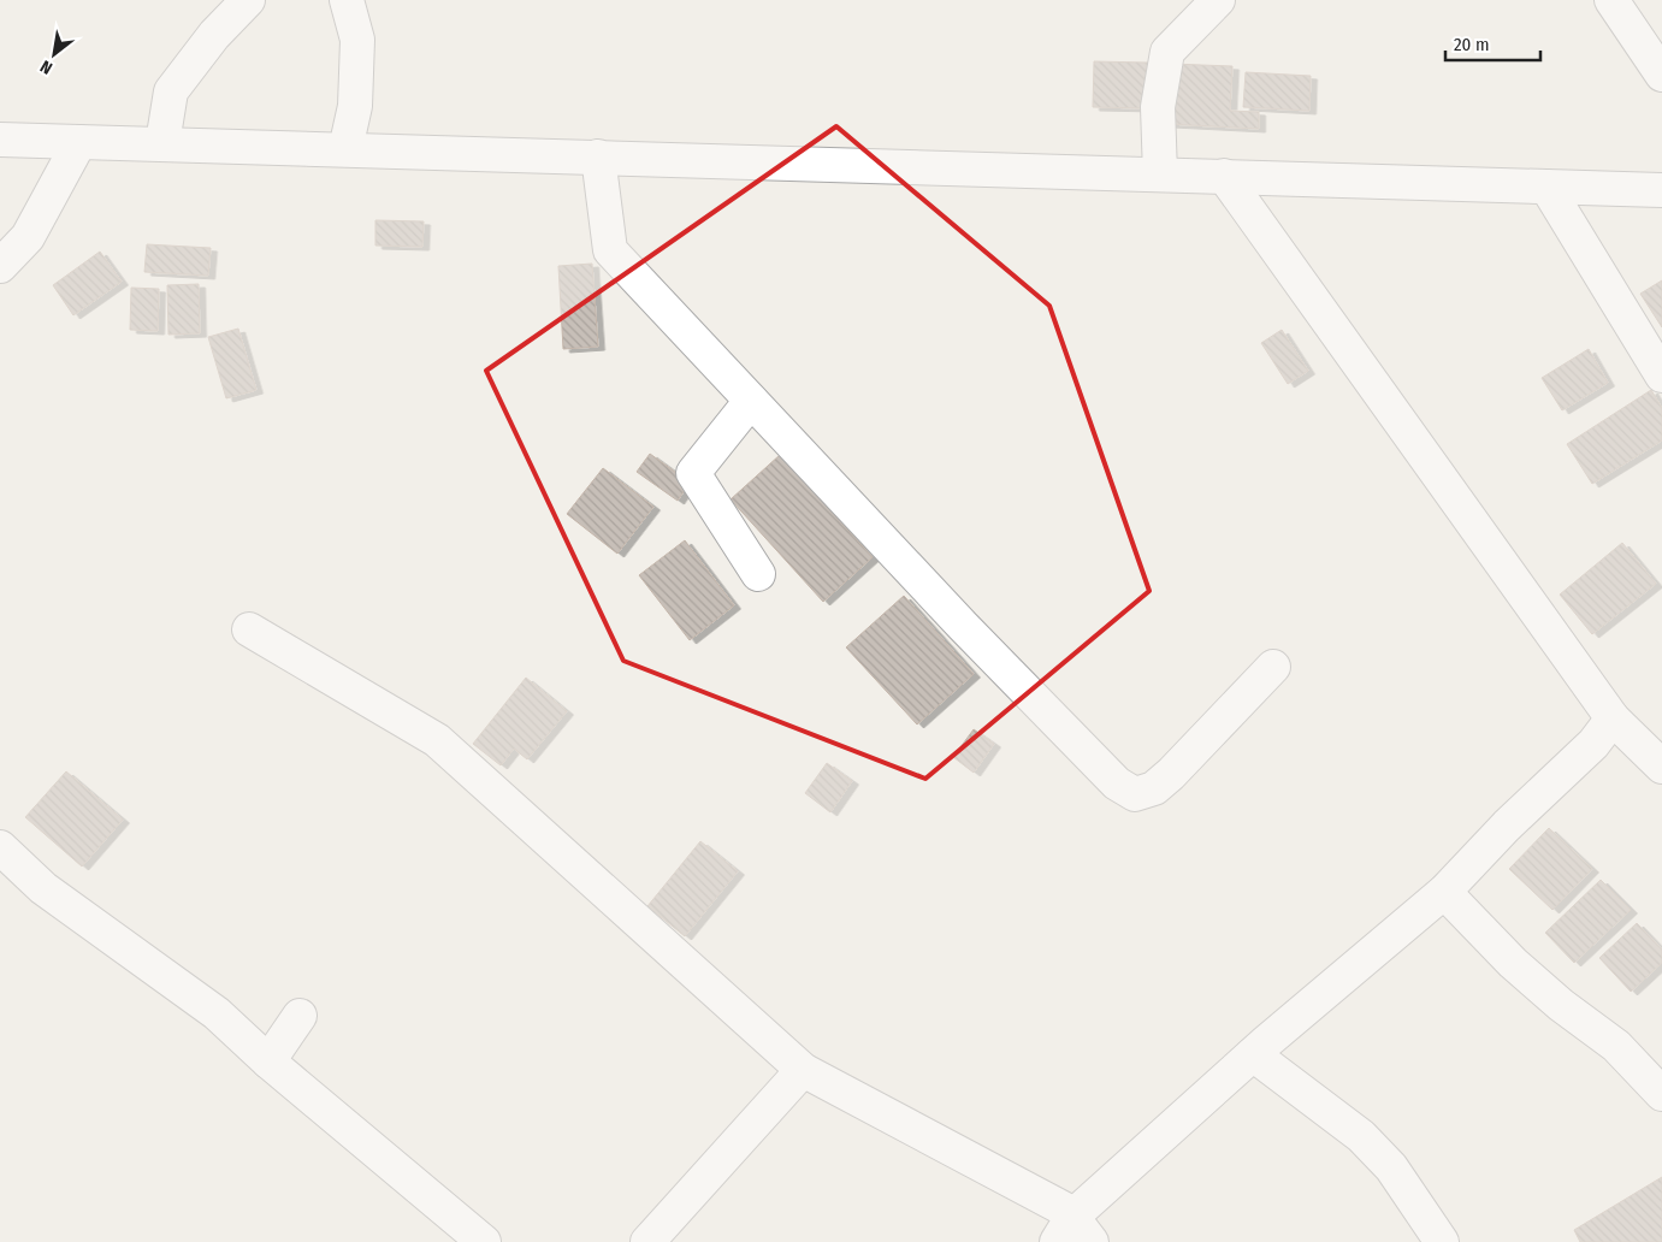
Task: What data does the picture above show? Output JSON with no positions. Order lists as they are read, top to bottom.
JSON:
{
  "scale_bar": "20 m",
  "north": "bottom left"
}
